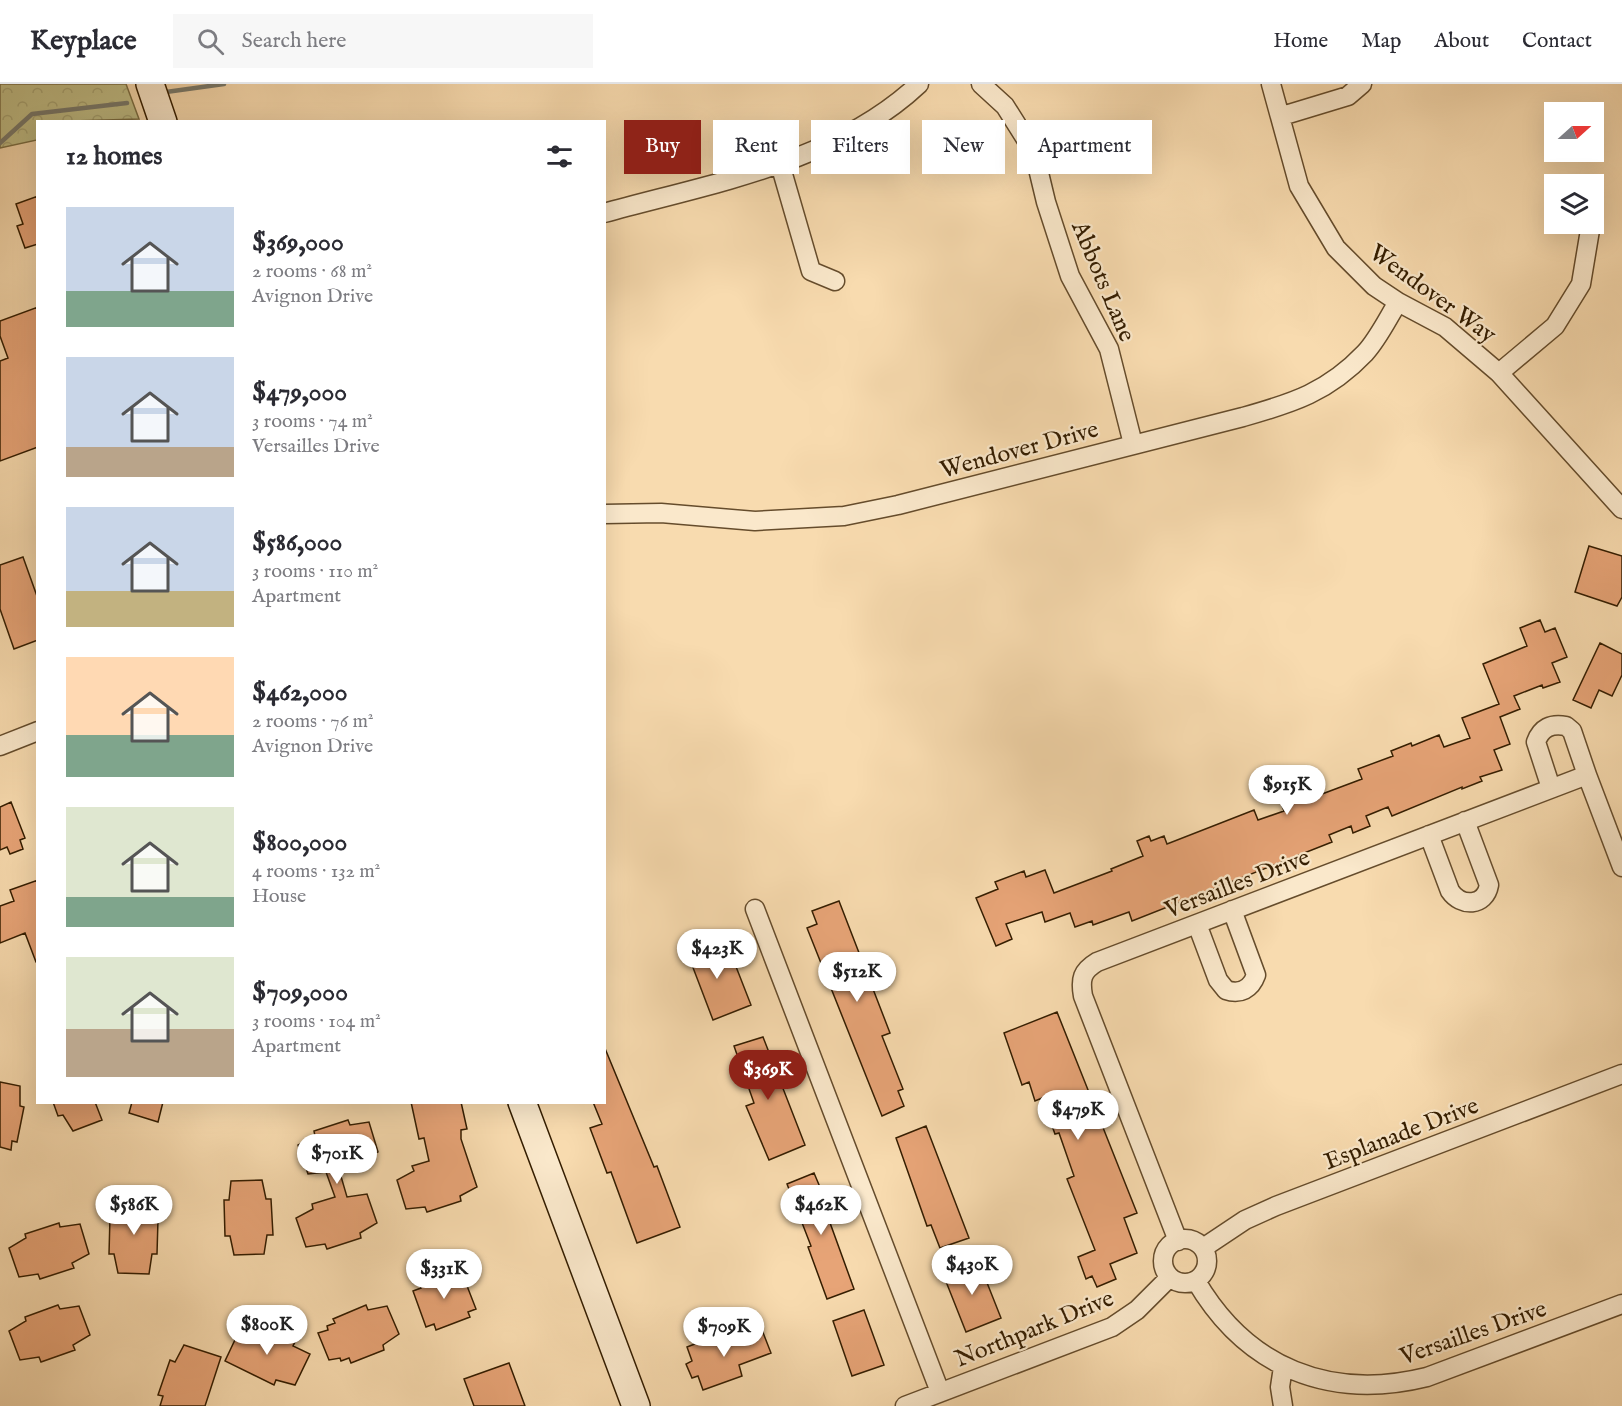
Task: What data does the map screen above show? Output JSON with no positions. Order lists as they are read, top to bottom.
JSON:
{
  "streets": {
    "street": [
      "Abbots Lane",
      "Wendover Way",
      "Wendover Drive",
      "Versailles Drive",
      "Esplanade Drive",
      "Northpark Drive"
    ]
  },
  "crossings": [
    ["Abbots Lane", "Wendover Drive"],
    ["Wendover Way", "Wendover Drive"],
    ["Versailles Drive", "Esplanade Drive"],
    ["Versailles Drive", "Northpark Drive"],
    ["Esplanade Drive", "Northpark Drive"]
  ],
  "north": "right",
  "page": {
    "header": "Keyplace",
    "search": "Search here",
    "nav": [
      "Home",
      "Map",
      "About",
      "Contact"
    ],
    "chip": [
      "Buy",
      "Rent",
      "Filters",
      "New",
      "Apartment"
    ],
    "heading": "12 homes",
    "list": [
      {
        "name": "$369,000",
        "note": "2 rooms · 68 m² · Avignon Drive"
      },
      {
        "name": "$479,000",
        "note": "3 rooms · 74 m² · Versailles Drive"
      },
      {
        "name": "$586,000",
        "note": "3 rooms · 110 m² · Apartment"
      },
      {
        "name": "$462,000",
        "note": "2 rooms · 76 m² · Avignon Drive"
      },
      {
        "name": "$800,000",
        "note": "4 rooms · 132 m² · House"
      },
      {
        "name": "$709,000",
        "note": "3 rooms · 104 m² · Apartment"
      }
    ],
    "price": [
      "$915K",
      "$423K",
      "$512K",
      "$369K",
      "$479K",
      "$701K",
      "$586K",
      "$462K",
      "$430K",
      "$331K",
      "$800K",
      "$709K"
    ]
  }
}
